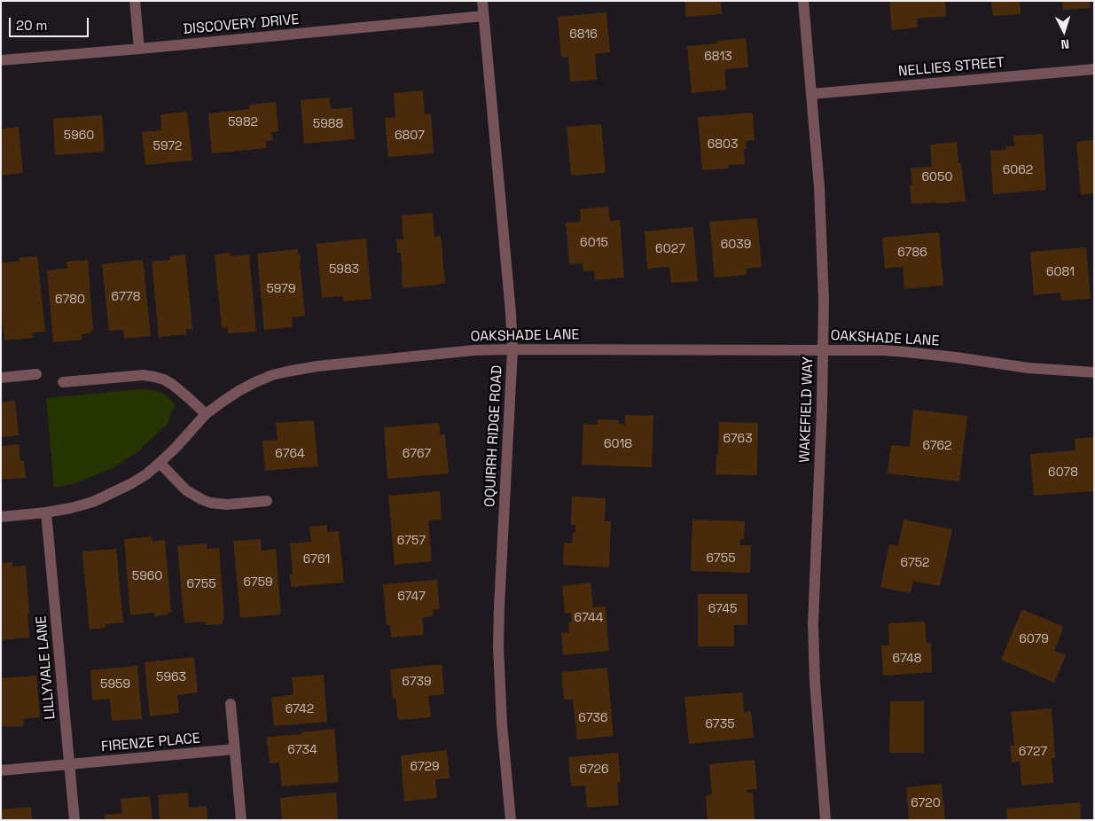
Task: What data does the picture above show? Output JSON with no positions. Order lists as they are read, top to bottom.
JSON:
{
  "streets": {
    "street": [
      "DISCOVERY DRIVE",
      "NELLIES STREET",
      "OAKSHADE LANE",
      "WAKEFIELD WAY",
      "OQUIRRH RIDGE ROAD",
      "LILLYVALE LANE",
      "FIRENZE PLACE"
    ]
  },
  "crossings": [
    ["DISCOVERY DRIVE", "OQUIRRH RIDGE ROAD"],
    ["NELLIES STREET", "WAKEFIELD WAY"],
    ["OAKSHADE LANE", "WAKEFIELD WAY"],
    ["OAKSHADE LANE", "OQUIRRH RIDGE ROAD"],
    ["OAKSHADE LANE", "LILLYVALE LANE"],
    ["LILLYVALE LANE", "FIRENZE PLACE"]
  ],
  "house_numbers": [
    "6816",
    "6813",
    "5982",
    "5988",
    "5960",
    "6807",
    "6803",
    "5972",
    "6062",
    "6050",
    "6015",
    "6039",
    "6027",
    "6786",
    "5983",
    "6081",
    "5979",
    "6778",
    "6780",
    "6763",
    "6018",
    "6762",
    "6764",
    "6767",
    "6078",
    "6757",
    "6755",
    "6761",
    "6752",
    "5960",
    "6759",
    "6755",
    "6747",
    "6745",
    "6744",
    "6079",
    "6748",
    "5963",
    "6739",
    "5959",
    "6742",
    "6736",
    "6735",
    "6734",
    "6727",
    "6729",
    "6726",
    "6720"
  ],
  "scale_bar": "20 m",
  "north": "bottom"
}
